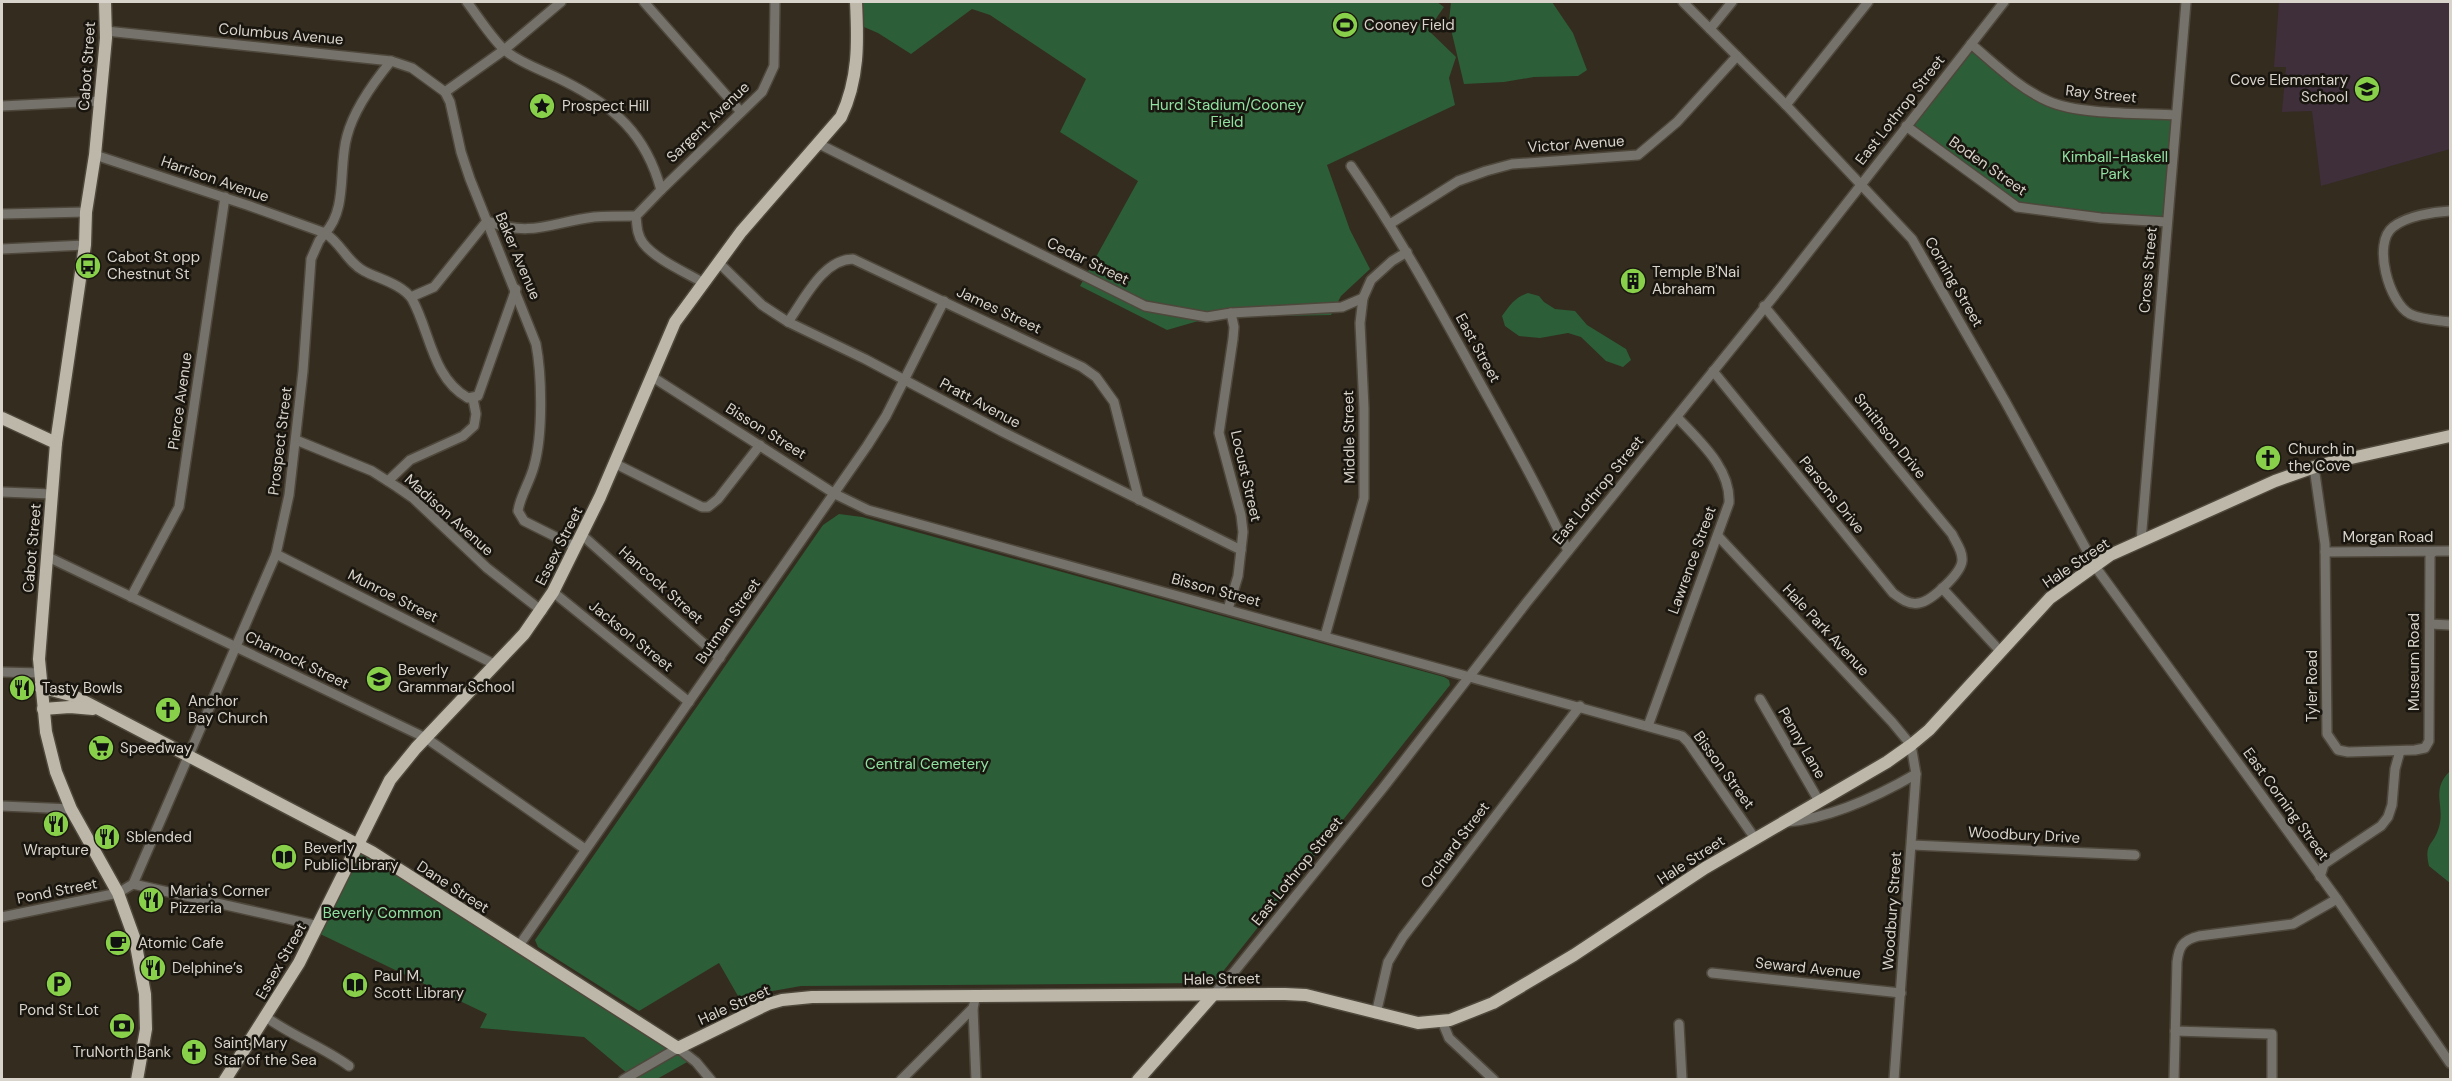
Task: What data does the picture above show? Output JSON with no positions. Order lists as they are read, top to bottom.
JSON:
{
  "streets": {
    "main road": [
      "Cabot Street",
      "Essex Street",
      "Hale Street",
      "Dane Street"
    ],
    "street": [
      "Columbus Avenue",
      "Ray Street",
      "East Lothrop Street",
      "Sargent Avenue",
      "Victor Avenue",
      "Boden Street",
      "Harrison Avenue",
      "Baker Avenue",
      "Cedar Street",
      "Cross Street",
      "Corning Street",
      "James Street",
      "East Street",
      "Pierce Avenue",
      "Pratt Avenue",
      "Bisson Street",
      "Smithson Drive",
      "Middle Street",
      "Prospect Street",
      "Locust Street",
      "Parsons Drive",
      "Madison Avenue",
      "Morgan Road",
      "Lawrence Street",
      "Hancock Street",
      "Munroe Street",
      "Butman Street",
      "Hale Park Avenue",
      "Jackson Street",
      "Charnock Street",
      "Museum Road",
      "Tyler Road",
      "Penny Lane",
      "East Corning Street",
      "Woodbury Drive",
      "Orchard Street",
      "Pond Street",
      "Woodbury Street",
      "Seward Avenue"
    ]
  },
  "crossings": [
    ["Columbus Avenue", "Cabot Street"],
    ["Columbus Avenue", "Baker Avenue"],
    ["Columbus Avenue", "Prospect Street"],
    ["Cabot Street", "Harrison Avenue"],
    ["Cabot Street", "Charnock Street"],
    ["Cabot Street", "Dane Street"],
    ["Cabot Street", "Pond Street"],
    ["Ray Street", "East Lothrop Street"],
    ["Ray Street", "Cross Street"],
    ["East Lothrop Street", "Boden Street"],
    ["East Lothrop Street", "Corning Street"],
    ["East Lothrop Street", "East Street"],
    ["East Lothrop Street", "Bisson Street"],
    ["East Lothrop Street", "Smithson Drive"],
    ["East Lothrop Street", "Parsons Drive"],
    ["East Lothrop Street", "Lawrence Street"],
    ["East Lothrop Street", "Hale Street"],
    ["Victor Avenue", "Corning Street"],
    ["Victor Avenue", "East Street"],
    ["Boden Street", "Cross Street"],
    ["Harrison Avenue", "Pierce Avenue"],
    ["Harrison Avenue", "Prospect Street"],
    ["Baker Avenue", "Essex Street"],
    ["Cedar Street", "Middle Street"],
    ["Cedar Street", "Locust Street"],
    ["Cedar Street", "Essex Street"],
    ["Cross Street", "Hale Street"],
    ["Corning Street", "Hale Street"],
    ["Corning Street", "East Corning Street"],
    ["James Street", "Pratt Avenue"],
    ["James Street", "Butman Street"],
    ["East Street", "Middle Street"],
    ["Pierce Avenue", "Charnock Street"],
    ["Pratt Avenue", "Locust Street"],
    ["Pratt Avenue", "Essex Street"],
    ["Pratt Avenue", "Butman Street"],
    ["Bisson Street", "Middle Street"],
    ["Bisson Street", "Locust Street"],
    ["Bisson Street", "Essex Street"],
    ["Bisson Street", "Lawrence Street"],
    ["Bisson Street", "Hale Street"],
    ["Bisson Street", "Butman Street"],
    ["Bisson Street", "Orchard Street"],
    ["Smithson Drive", "Parsons Drive"],
    ["Prospect Street", "Madison Avenue"],
    ["Prospect Street", "Munroe Street"],
    ["Prospect Street", "Charnock Street"],
    ["Prospect Street", "Dane Street"],
    ["Prospect Street", "Pond Street"],
    ["Madison Avenue", "Essex Street"],
    ["Morgan Road", "Museum Road"],
    ["Morgan Road", "Tyler Road"],
    ["Essex Street", "Hancock Street"],
    ["Essex Street", "Munroe Street"],
    ["Essex Street", "Jackson Street"],
    ["Essex Street", "Charnock Street"],
    ["Essex Street", "Dane Street"],
    ["Lawrence Street", "Hale Park Avenue"],
    ["Hale Street", "Hale Park Avenue"],
    ["Hale Street", "Tyler Road"],
    ["Hale Street", "Penny Lane"],
    ["Hale Street", "East Corning Street"],
    ["Hale Street", "Orchard Street"],
    ["Hale Street", "Dane Street"],
    ["Hale Street", "Woodbury Street"],
    ["Hancock Street", "Butman Street"],
    ["Butman Street", "Jackson Street"],
    ["Butman Street", "Charnock Street"],
    ["Butman Street", "Dane Street"],
    ["Hale Park Avenue", "Woodbury Street"],
    ["Museum Road", "Tyler Road"],
    ["Woodbury Drive", "Woodbury Street"],
    ["Woodbury Street", "Seward Avenue"]
  ],
  "parks": [
    "Hurd Stadium/Cooney Field",
    "Kimball-Haskell Park",
    "Central Cemetery",
    "Beverly Common"
  ],
  "places": {
    "sports": ["Cooney Field"],
    "school or university": ["Cove Elementary School", "Beverly Grammar School"],
    "place": ["Prospect Hill"],
    "bus stop": ["Cabot St opp Chestnut St"],
    "building": ["Temple B'Nai Abraham"],
    "church": ["Church in the Cove", "Anchor Bay Church", "Saint Mary Star of the Sea"],
    "restaurant": [
      "Tasty Bowls",
      "Wrapture",
      "Sblended",
      "Maria's Corner Pizzeria",
      "Delphine’s"
    ],
    "supermarket": ["Speedway"],
    "library": ["Beverly Public Library", "Paul M. Scott Library"],
    "cafe": ["Atomic Cafe"],
    "parking": ["Pond St Lot"],
    "bank": ["TruNorth Bank"]
  }
}
